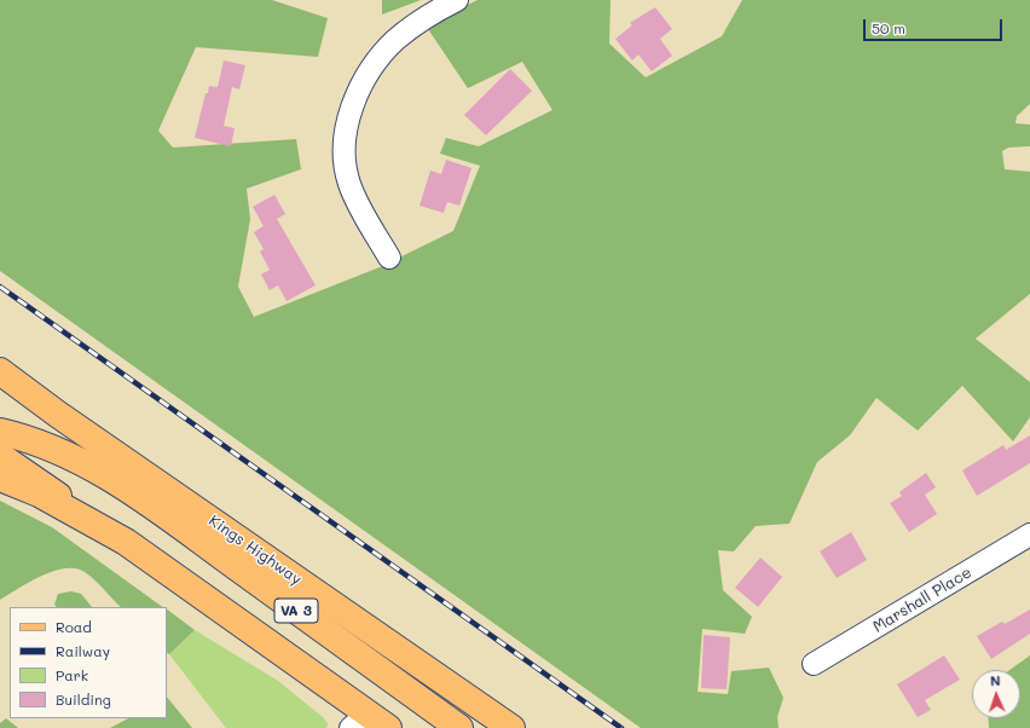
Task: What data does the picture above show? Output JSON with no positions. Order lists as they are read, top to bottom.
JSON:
{
  "streets": {
    "main road": ["Kings Highway", "VA 3"],
    "street": ["Marshall Place"]
  },
  "legend": [
    "Road",
    "Railway",
    "Park",
    "Building"
  ],
  "scale_bar": "50 m",
  "north": "top"
}
